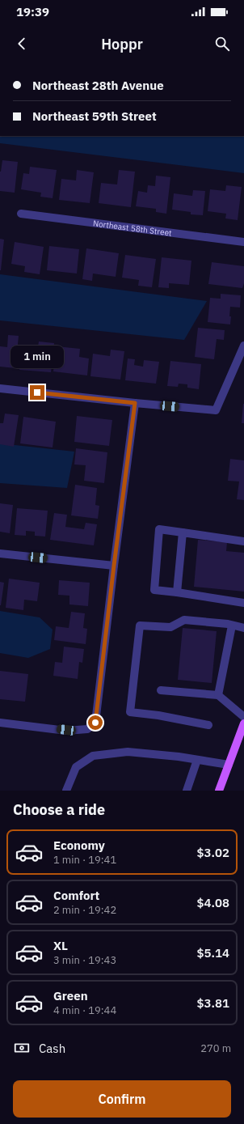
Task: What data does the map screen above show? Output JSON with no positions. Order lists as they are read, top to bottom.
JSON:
{
  "streets": {
    "street": ["Northeast 58th Street"]
  },
  "page": {
    "status": "19:39",
    "header": "Hoppr",
    "banner": ["Northeast 28th Avenue", "Northeast 59th Street"],
    "bubble": "1 min",
    "heading": "Choose a ride",
    "list": [
      {
        "name": "Economy",
        "note": "1 min · 19:41",
        "value": "$3.02"
      },
      {
        "name": "Comfort",
        "note": "2 min · 19:42",
        "value": "$4.08"
      },
      {
        "name": "XL",
        "note": "3 min · 19:43",
        "value": "$5.14"
      },
      {
        "name": "Green",
        "note": "4 min · 19:44",
        "value": "$3.81"
      }
    ],
    "pay": ["Cash", "270 m"],
    "buttons": "Confirm"
  }
}
